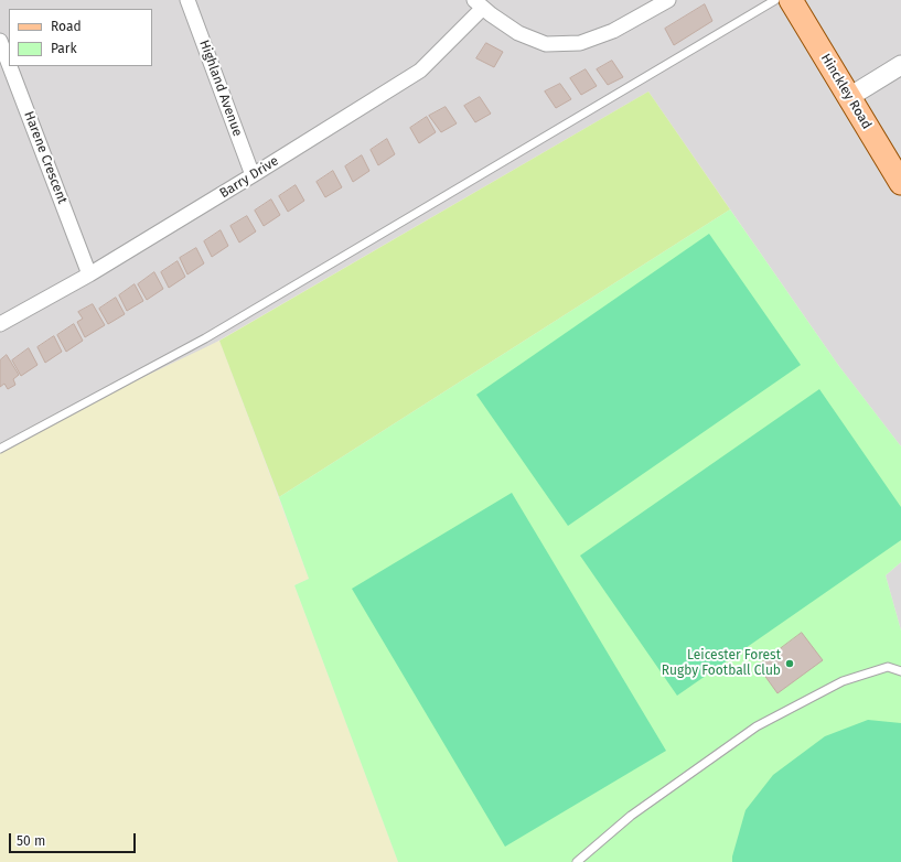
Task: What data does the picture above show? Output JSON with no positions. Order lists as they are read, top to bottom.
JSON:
{
  "streets": {
    "main road": ["Hinckley Road"],
    "street": ["Highland Avenue", "Harene Crescent", "Barry Drive"]
  },
  "crossings": [
    ["Highland Avenue", "Barry Drive"],
    ["Harene Crescent", "Barry Drive"]
  ],
  "places": ["Leicester Forest Rugby Football Club"],
  "legend": ["Road", "Park"],
  "scale_bar": "50 m"
}
